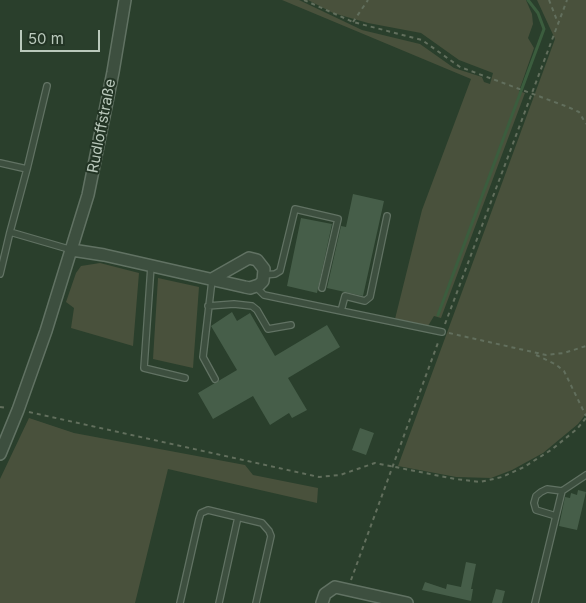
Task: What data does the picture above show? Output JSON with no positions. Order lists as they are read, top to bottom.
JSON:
{
  "streets": {
    "street": ["Rudloffstraße"]
  },
  "scale_bar": "50 m"
}
